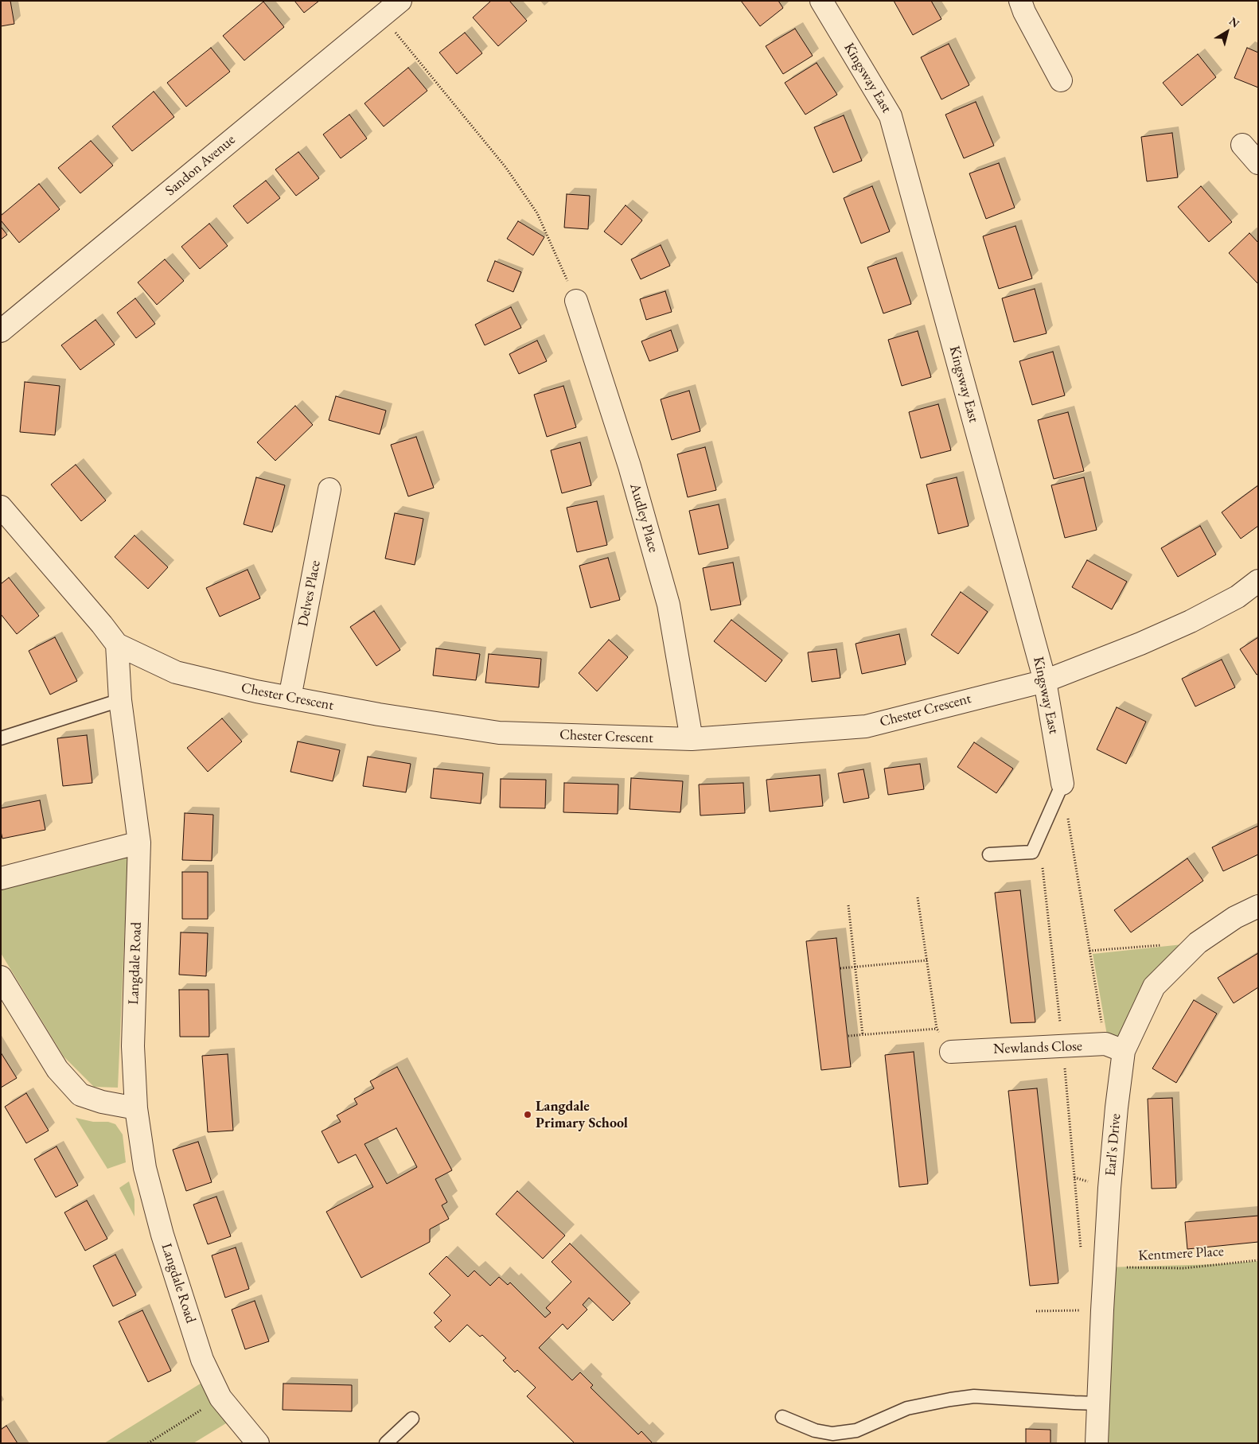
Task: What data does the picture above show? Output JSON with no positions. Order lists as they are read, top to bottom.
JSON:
{
  "streets": {
    "street": [
      "Kingsway East",
      "Sandon Avenue",
      "Audley Place",
      "Delves Place",
      "Chester Crescent",
      "Langdale Road",
      "Newlands Close",
      "Earl's Drive"
    ],
    "path": ["Kentmere Place"]
  },
  "crossings": [
    ["Kingsway East", "Chester Crescent"],
    ["Audley Place", "Chester Crescent"],
    ["Delves Place", "Chester Crescent"],
    ["Chester Crescent", "Langdale Road"],
    ["Newlands Close", "Earl's Drive"],
    ["Earl's Drive", "Kentmere Place"]
  ],
  "places": ["Langdale Primary School"],
  "north": "top right"
}
